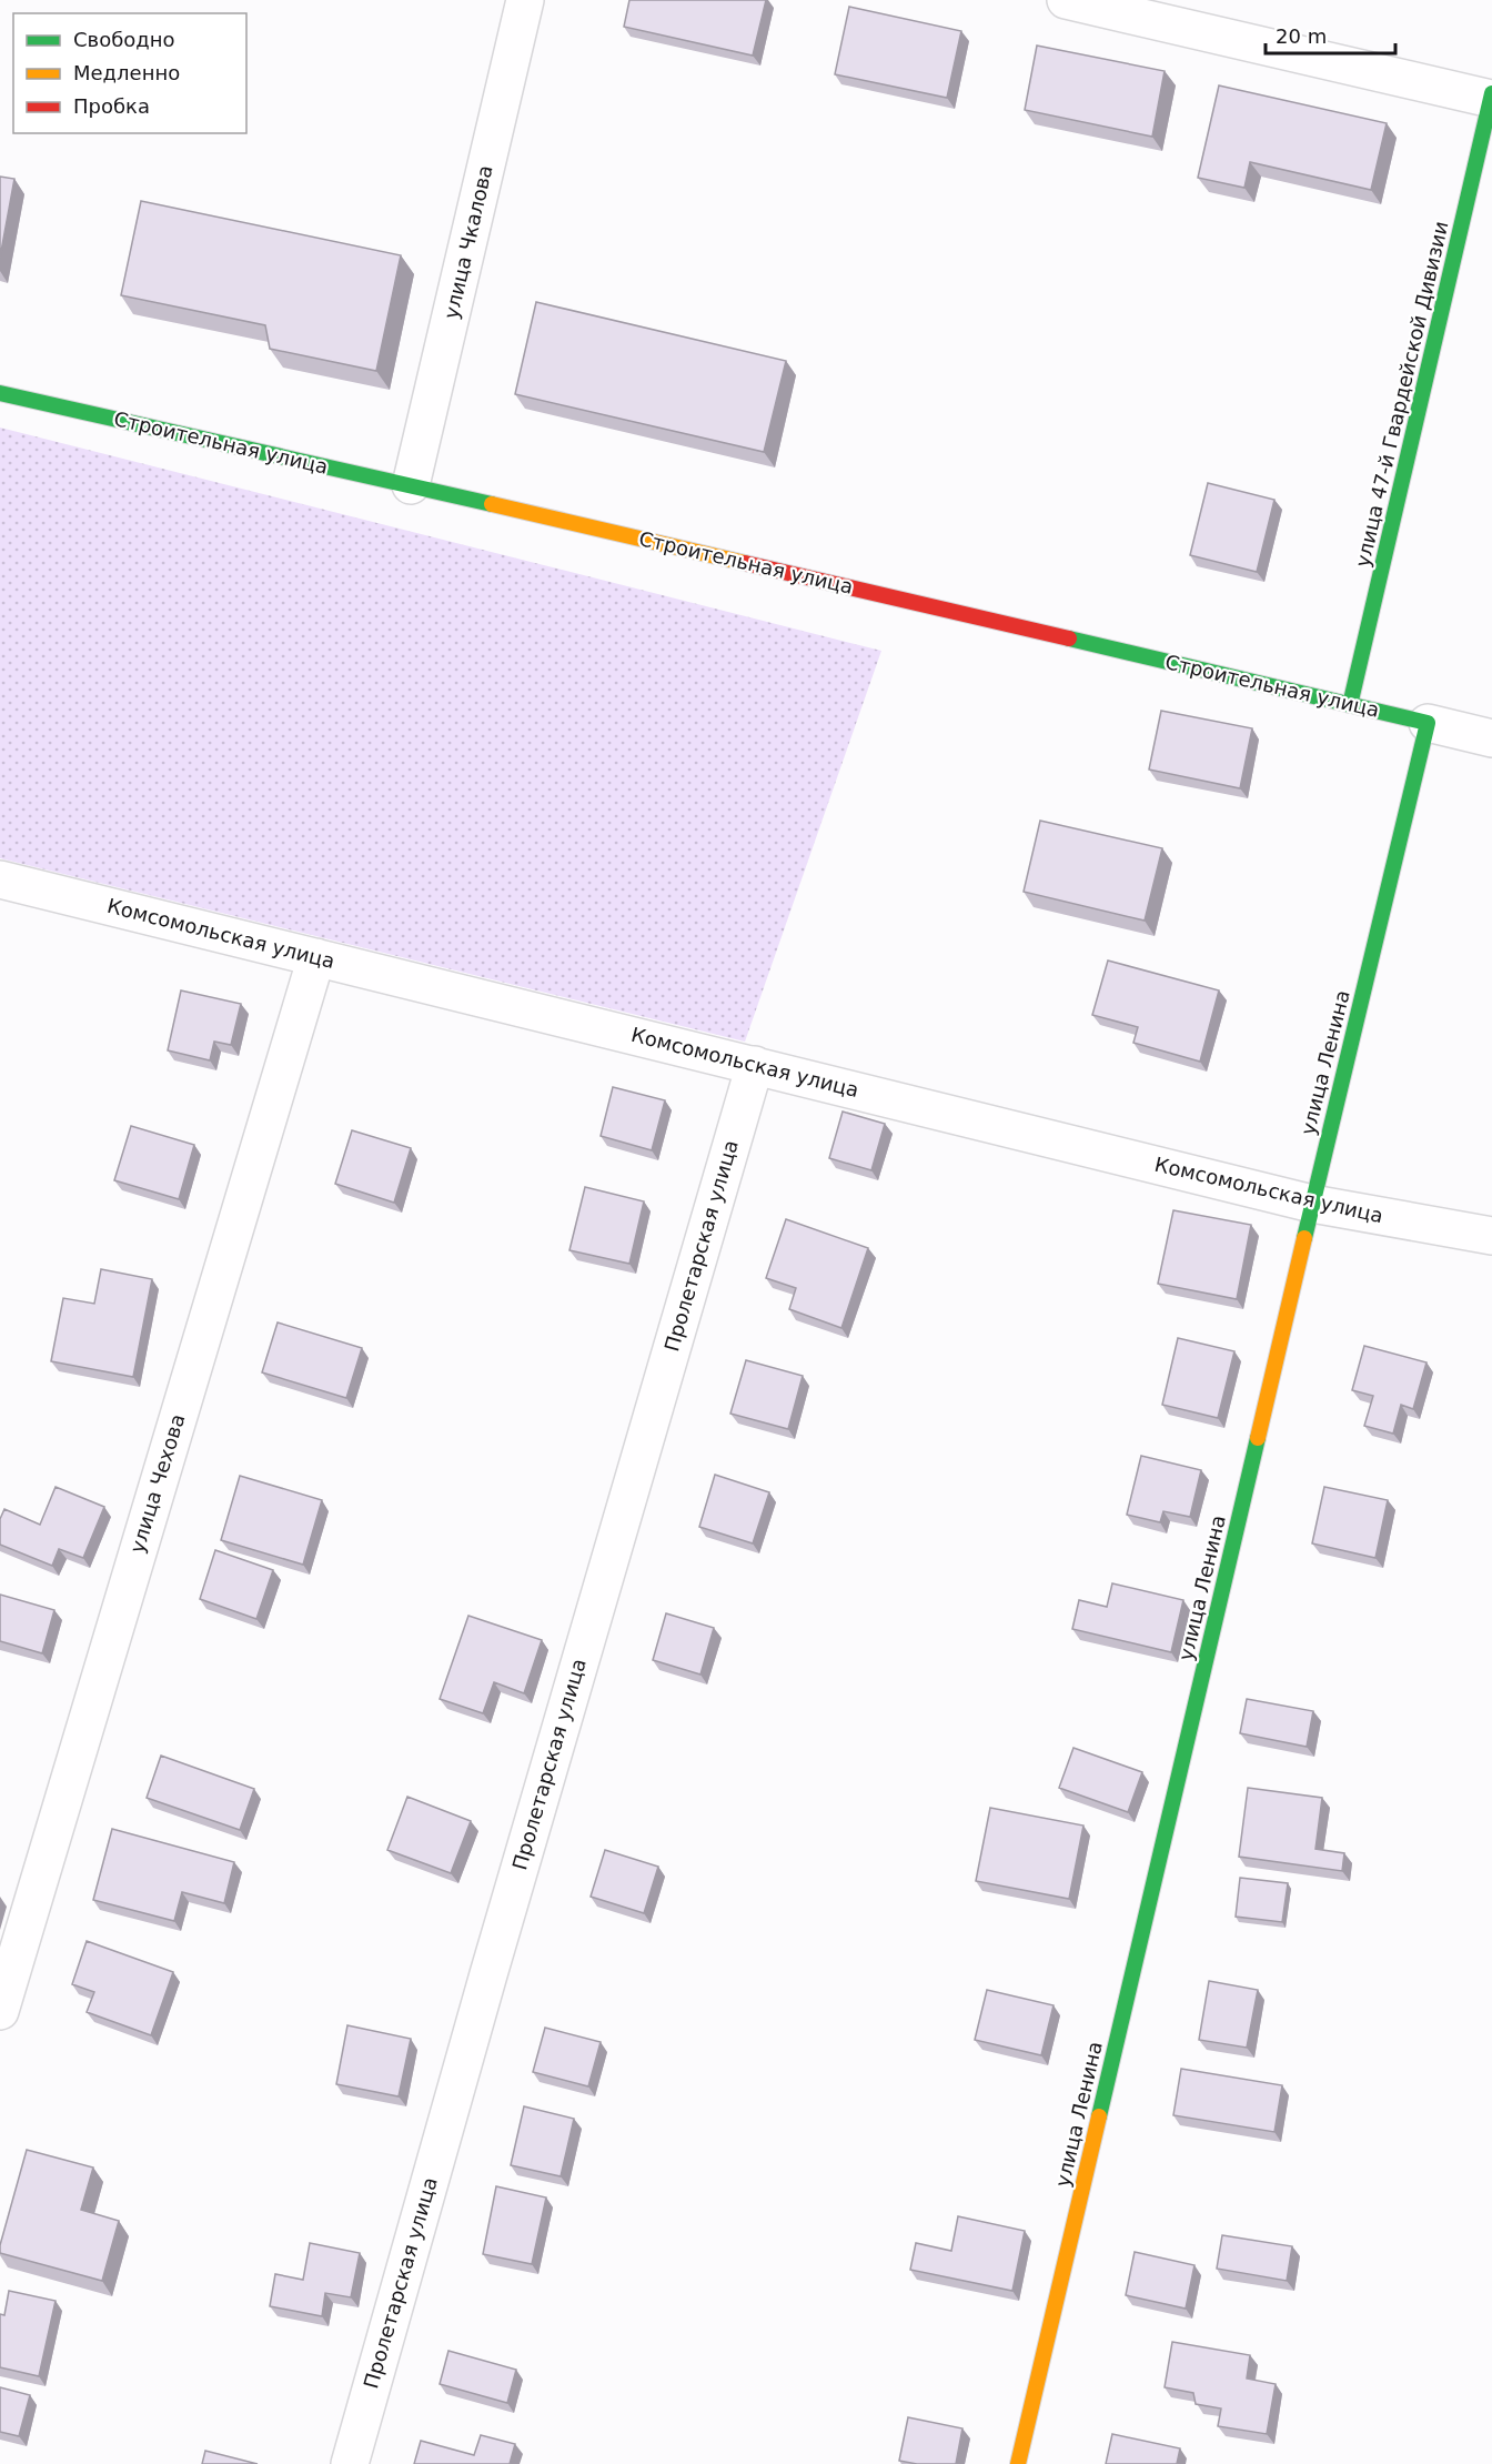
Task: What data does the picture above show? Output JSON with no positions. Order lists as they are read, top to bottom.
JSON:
{
  "streets": {
    "street": [
      "улица Чкалова",
      "улица 47-й Гвардейской Дивизии",
      "Строительная улица",
      "Комсомольская улица",
      "улица Ленина",
      "Пролетарская улица",
      "улица Чехова"
    ]
  },
  "crossings": [
    ["улица Чкалова", "Строительная улица"],
    ["улица 47-й Гвардейской Дивизии", "Строительная улица"],
    ["Строительная улица", "улица Ленина"],
    ["Комсомольская улица", "улица Ленина"],
    ["Комсомольская улица", "Пролетарская улица"],
    ["Комсомольская улица", "улица Чехова"]
  ],
  "legend": ["Свободно", "Медленно", "Пробка"],
  "scale_bar": "20 m"
}
